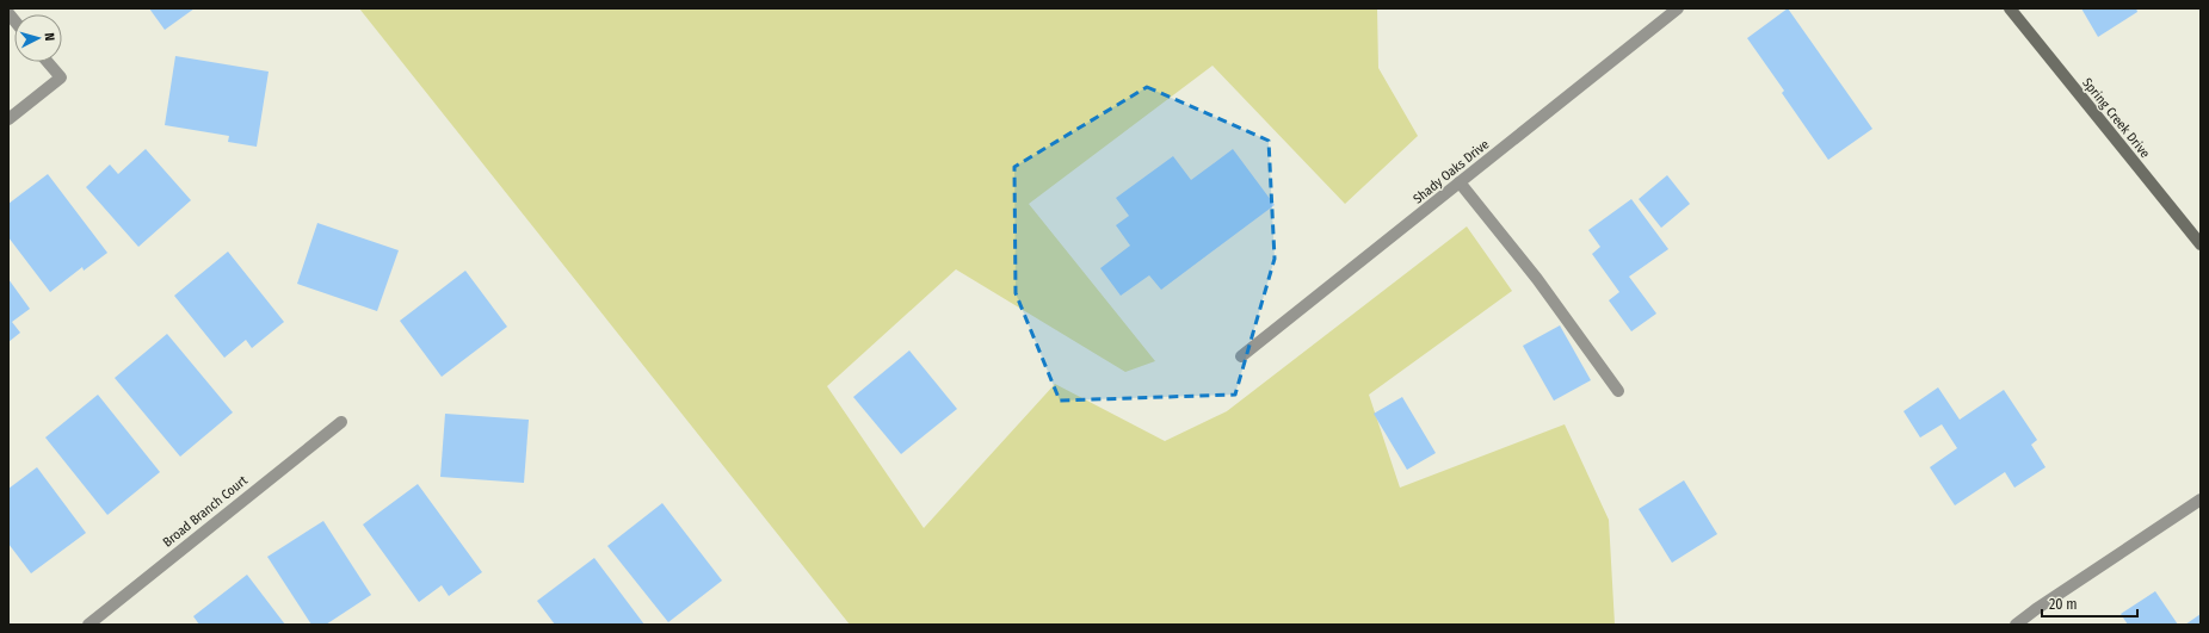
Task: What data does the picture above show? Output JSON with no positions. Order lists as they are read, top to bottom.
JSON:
{
  "streets": {
    "street": ["Spring Creek Drive", "Shady Oaks Drive", "Broad Branch Court"]
  },
  "scale_bar": "20 m",
  "north": "right"
}
